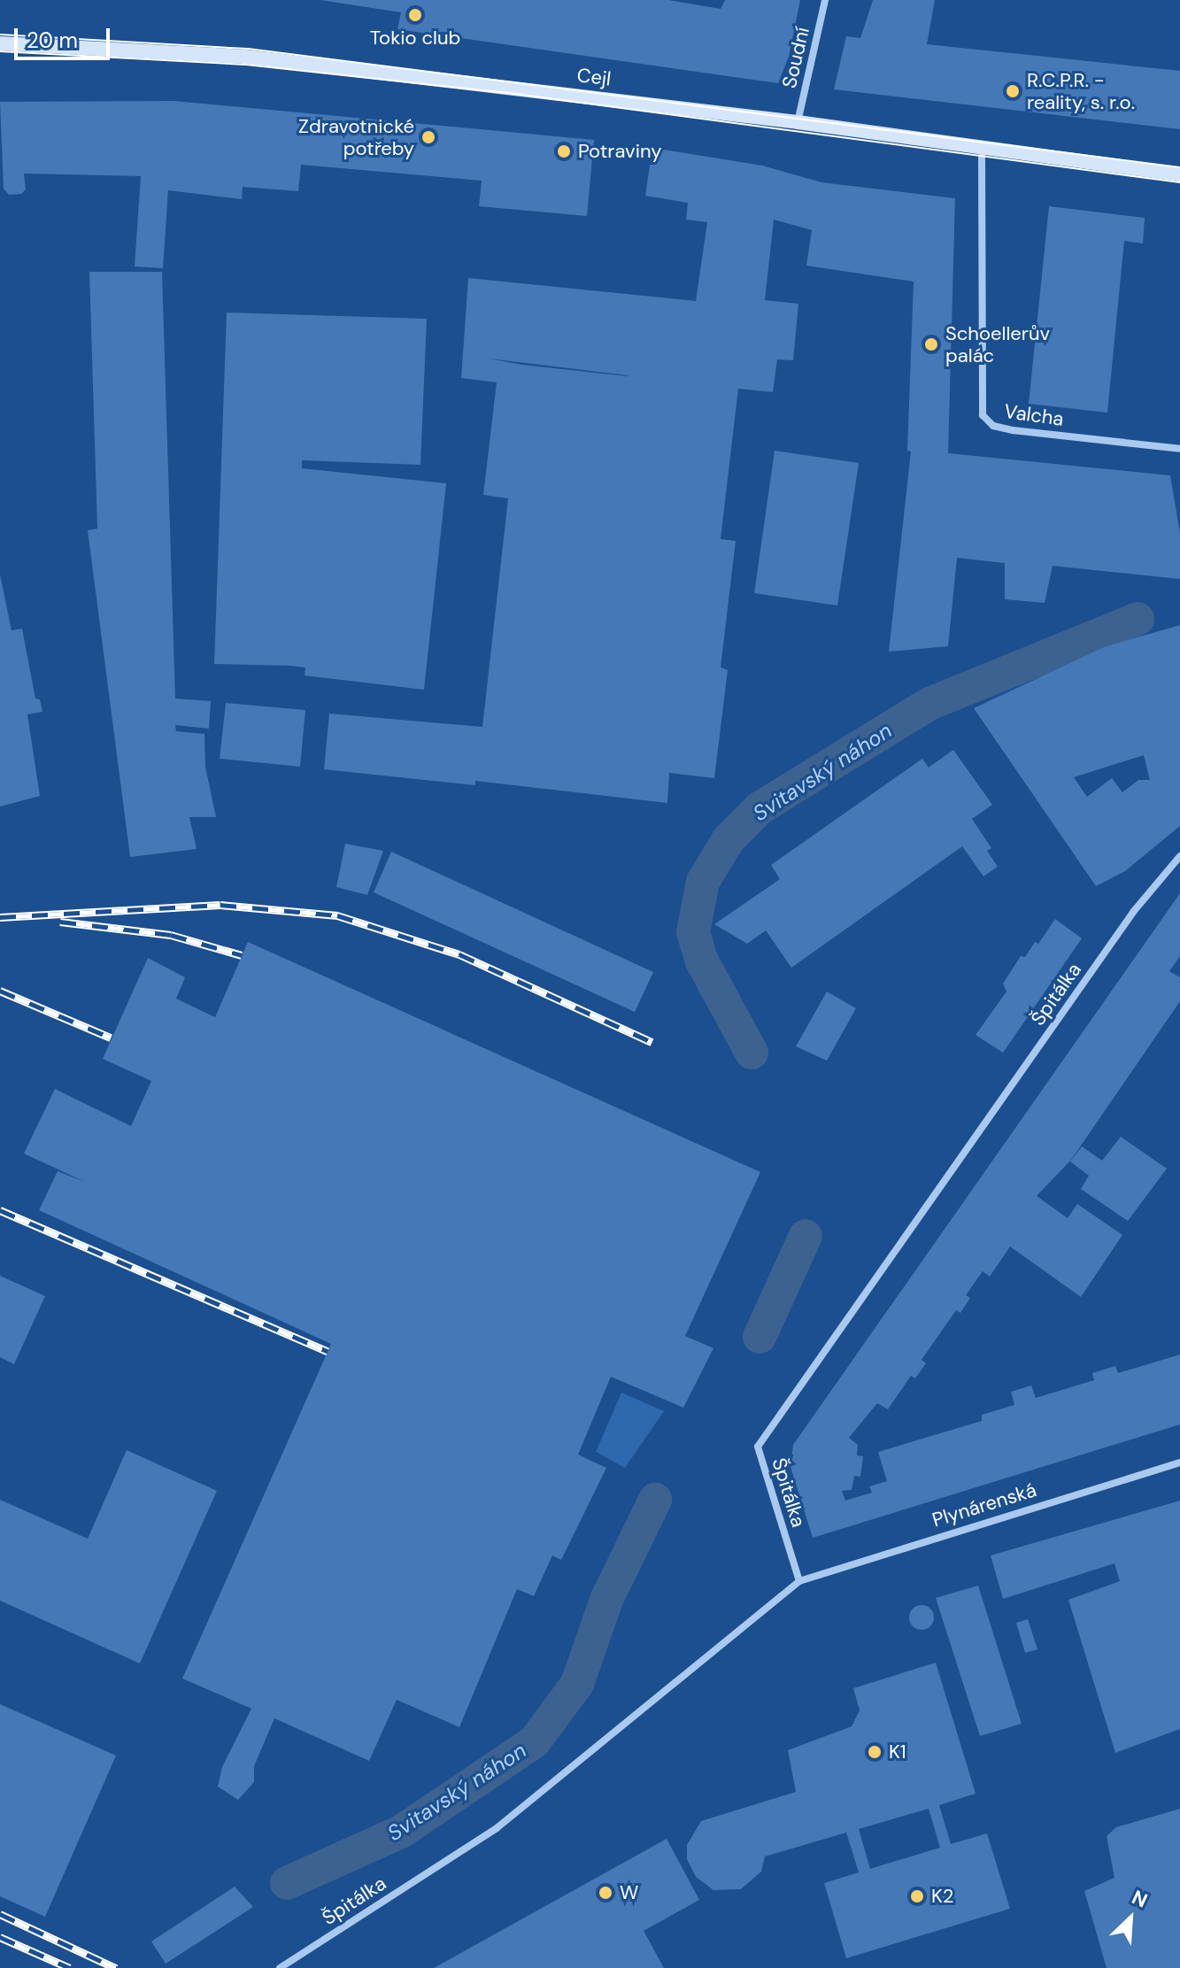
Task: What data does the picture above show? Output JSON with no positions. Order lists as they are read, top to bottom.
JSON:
{
  "streets": {
    "street": [
      "Soudní",
      "Cejl",
      "Valcha",
      "Špitálka",
      "Plynárenská"
    ]
  },
  "crossings": [
    ["Soudní", "Cejl"],
    ["Cejl", "Valcha"],
    ["Špitálka", "Plynárenská"]
  ],
  "water": ["Svitavský náhon"],
  "places": [
    "Tokio club",
    "R.C.P.R. - reality, s. r.o.",
    "Zdravotnické potřeby",
    "Potraviny",
    "Schoellerův palác",
    "K1",
    "W",
    "K2"
  ],
  "scale_bar": "20 m",
  "north": "top right"
}
